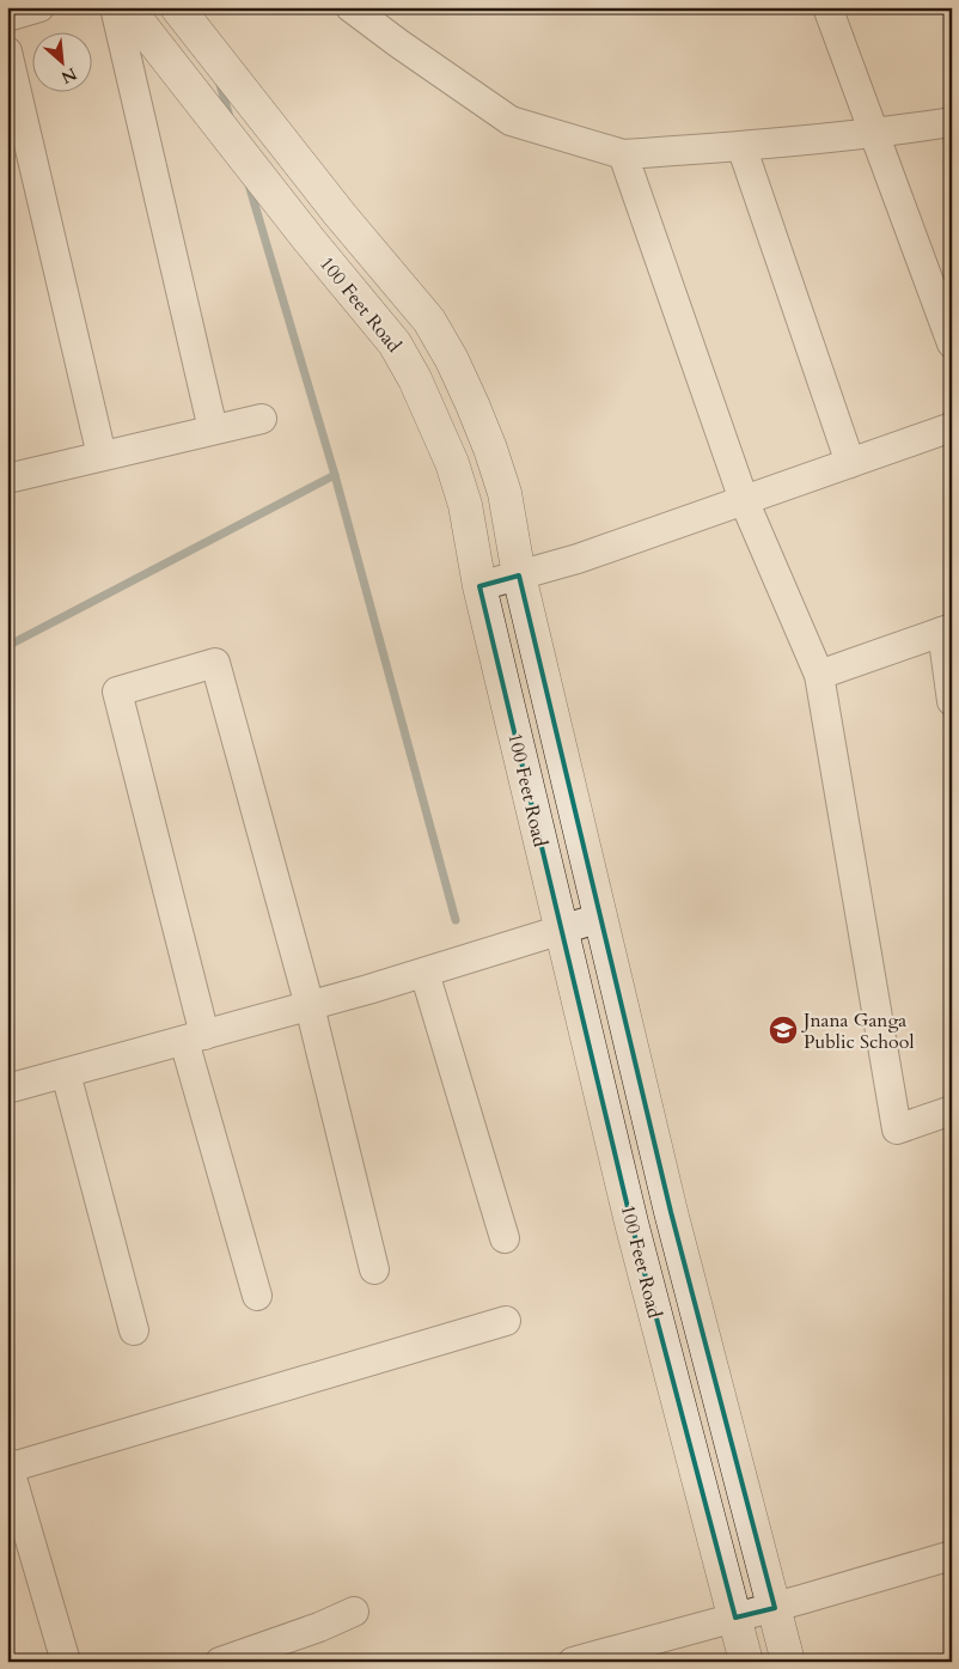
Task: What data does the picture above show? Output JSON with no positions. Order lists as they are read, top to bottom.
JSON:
{
  "streets": {
    "main road": ["100 Feet Road"]
  },
  "places": {
    "school or university": ["Jnana Ganga Public School"]
  },
  "north": "bottom right"
}
